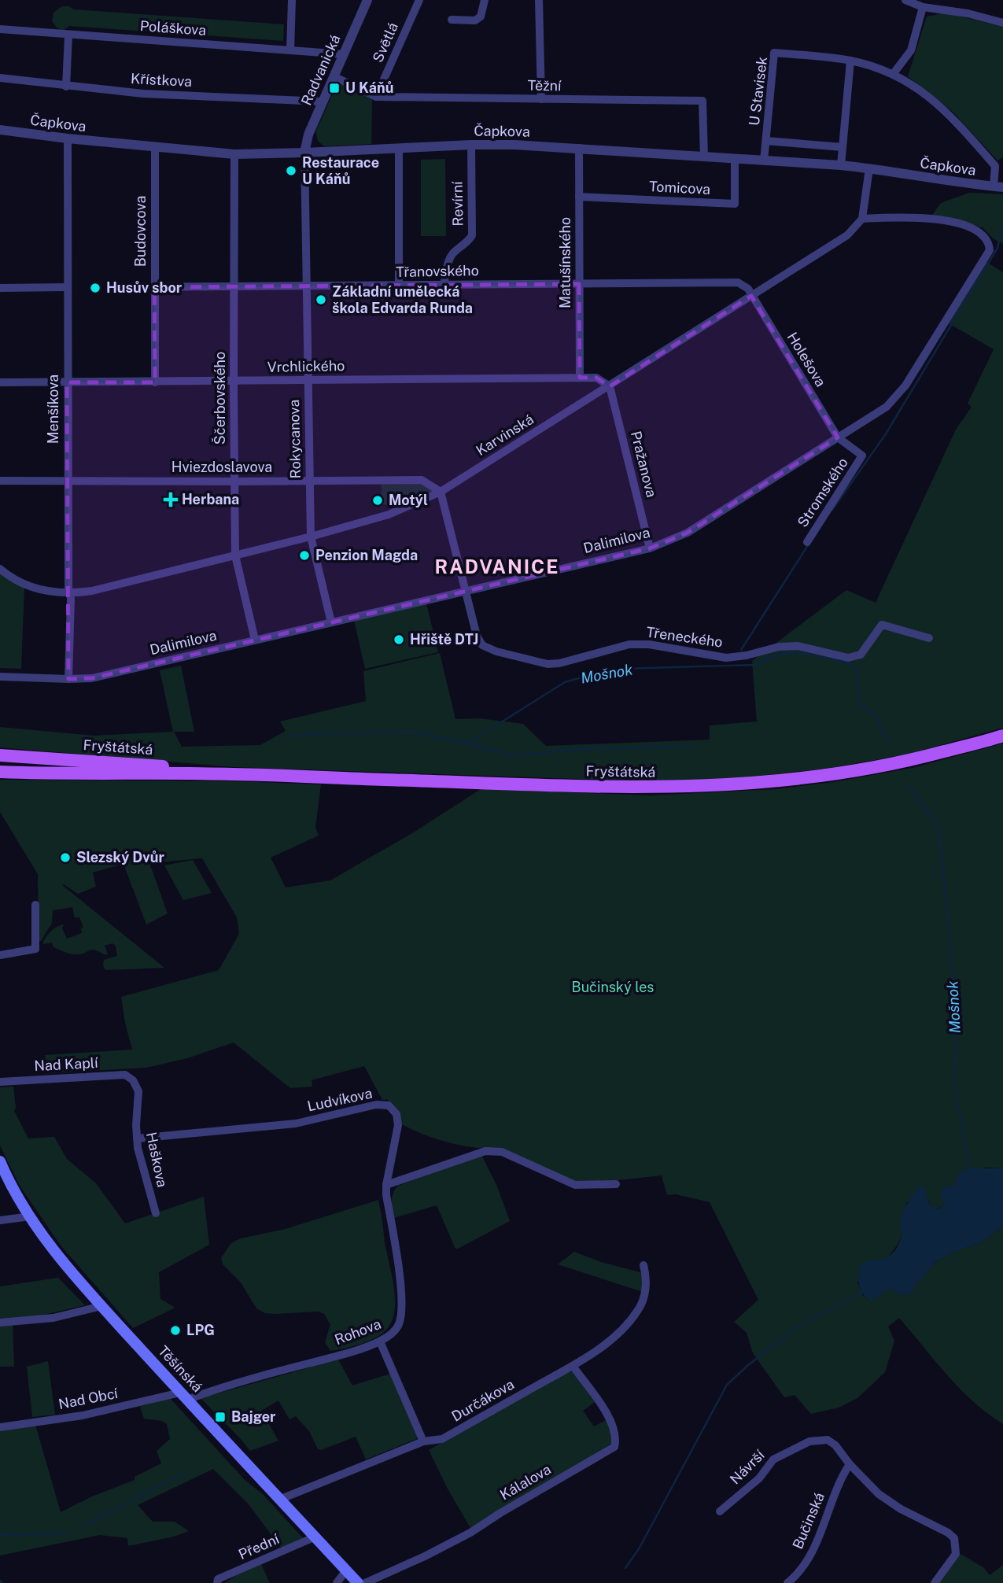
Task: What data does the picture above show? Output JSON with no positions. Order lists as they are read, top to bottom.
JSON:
{
  "streets": {
    "main road": ["Fryštátská", "Těšínská"],
    "street": [
      "Poláškova",
      "Světlá",
      "Radvanická",
      "Křístkova",
      "Těžní",
      "U Stavisek",
      "Čapkova",
      "Tomicova",
      "Revírní",
      "Budovcova",
      "Matušínského",
      "Třanovského",
      "Holešova",
      "Vrchlického",
      "Ščerbovského",
      "Menšíkova",
      "Karvinská",
      "Rokycanova",
      "Pražanova",
      "Hviezdoslavova",
      "Stromského",
      "Dalimilova",
      "Třeneckého",
      "Nad Kaplí",
      "Ludvíkova",
      "Haškova",
      "Rohova",
      "Nad Obcí",
      "Durčákova",
      "Návrší",
      "Kálalova",
      "Bučinská",
      "Přední"
    ]
  },
  "crossings": [
    ["Poláškova", "Radvanická"],
    ["Světlá", "Těžní"],
    ["Radvanická", "Křístkova"],
    ["Radvanická", "Těžní"],
    ["Radvanická", "Čapkova"],
    ["Radvanická", "Rokycanova"],
    ["Těžní", "Čapkova"],
    ["U Stavisek", "Čapkova"],
    ["Čapkova", "Tomicova"],
    ["Čapkova", "Revírní"],
    ["Čapkova", "Budovcova"],
    ["Čapkova", "Matušínského"],
    ["Čapkova", "Ščerbovského"],
    ["Čapkova", "Menšíkova"],
    ["Čapkova", "Rokycanova"],
    ["Tomicova", "Matušínského"],
    ["Revírní", "Třanovského"],
    ["Budovcova", "Třanovského"],
    ["Budovcova", "Vrchlického"],
    ["Matušínského", "Třanovského"],
    ["Matušínského", "Vrchlického"],
    ["Třanovského", "Holešova"],
    ["Třanovského", "Ščerbovského"],
    ["Třanovského", "Karvinská"],
    ["Třanovského", "Rokycanova"],
    ["Holešova", "Karvinská"],
    ["Holešova", "Stromského"],
    ["Holešova", "Dalimilova"],
    ["Vrchlického", "Ščerbovského"],
    ["Vrchlického", "Menšíkova"],
    ["Vrchlického", "Karvinská"],
    ["Vrchlického", "Rokycanova"],
    ["Vrchlického", "Pražanova"],
    ["Ščerbovského", "Karvinská"],
    ["Ščerbovského", "Hviezdoslavova"],
    ["Ščerbovského", "Dalimilova"],
    ["Menšíkova", "Karvinská"],
    ["Menšíkova", "Hviezdoslavova"],
    ["Menšíkova", "Dalimilova"],
    ["Karvinská", "Rokycanova"],
    ["Karvinská", "Pražanova"],
    ["Karvinská", "Hviezdoslavova"],
    ["Karvinská", "Dalimilova"],
    ["Karvinská", "Třeneckého"],
    ["Rokycanova", "Hviezdoslavova"],
    ["Rokycanova", "Dalimilova"],
    ["Pražanova", "Dalimilova"],
    ["Hviezdoslavova", "Třeneckého"],
    ["Stromského", "Dalimilova"],
    ["Dalimilova", "Třeneckého"],
    ["Nad Kaplí", "Haškova"],
    ["Ludvíkova", "Haškova"],
    ["Ludvíkova", "Rohova"],
    ["Rohova", "Těšínská"],
    ["Rohova", "Nad Obcí"],
    ["Těšínská", "Nad Obcí"],
    ["Těšínská", "Durčákova"],
    ["Těšínská", "Přední"],
    ["Durčákova", "Kálalova"],
    ["Návrší", "Bučinská"]
  ],
  "districts": ["RADVANICE"],
  "water": ["Mošnok"],
  "parks": ["Bučinský les"],
  "places": {
    "transit": ["U Káňů", "Bajger"],
    "other": [
      "Restaurace U Káňů",
      "Husův sbor",
      "Základní umělecká škola Edvarda Runda",
      "Motýl",
      "Penzion Magda",
      "Hřiště DTJ",
      "Slezský Dvůr",
      "LPG"
    ],
    "health": ["Herbana"]
  }
}
